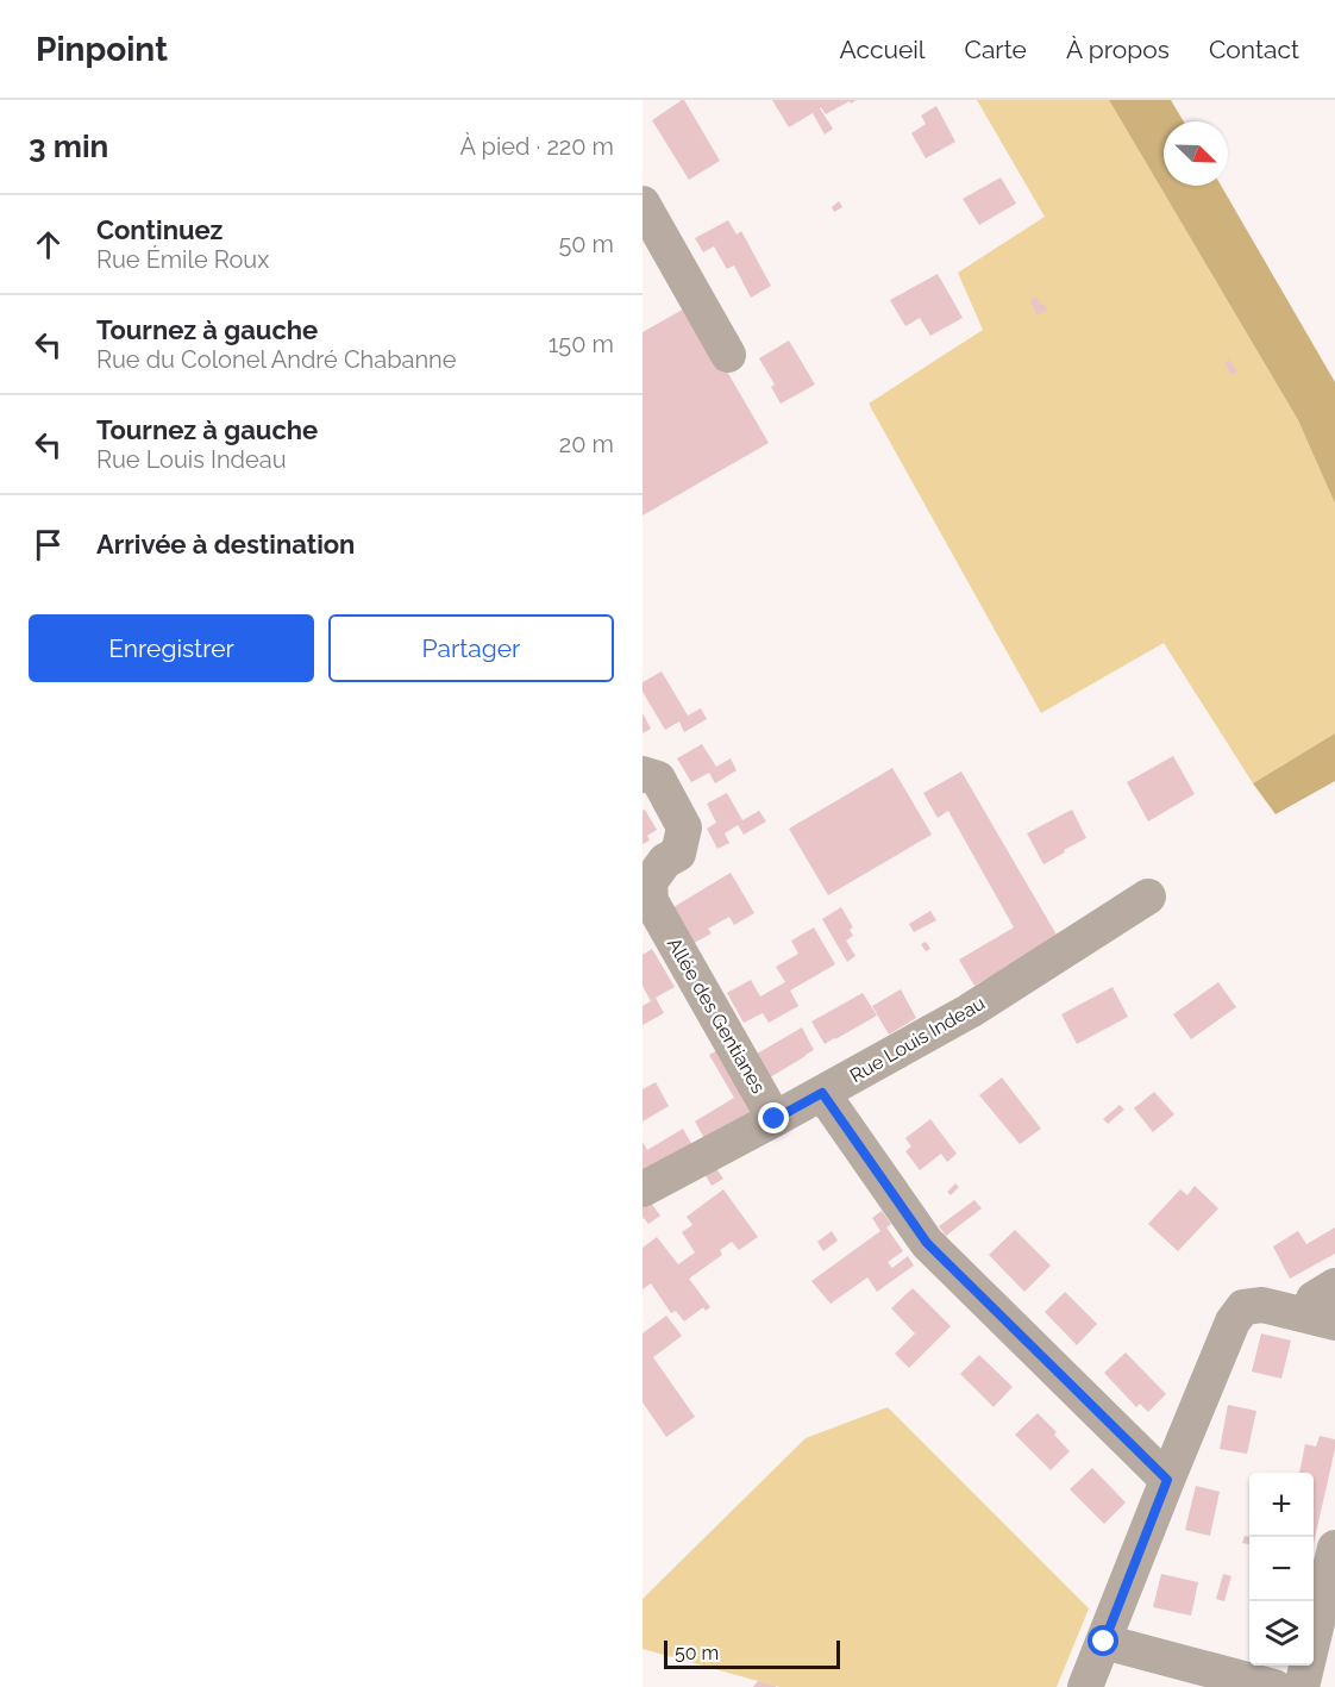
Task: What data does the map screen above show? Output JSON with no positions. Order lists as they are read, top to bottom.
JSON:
{
  "streets": {
    "street": ["Allée des Gentianes", "Rue Louis Indeau"]
  },
  "crossings": [
    ["Allée des Gentianes", "Rue Louis Indeau"]
  ],
  "scale_bar": "50 m",
  "north": "bottom right",
  "page": {
    "header": "Pinpoint",
    "nav": [
      "Accueil",
      "Carte",
      "À propos",
      "Contact"
    ],
    "heading": ["3 min", "À pied · 220 m"],
    "list": [
      ["Continuez", "Rue Émile Roux", "50 m"],
      ["Tournez à gauche", "Rue du Colonel André Chabanne", "150 m"],
      ["Tournez à gauche", "Rue Louis Indeau", "20 m"],
      "Arrivée à destination"
    ],
    "buttons": ["Enregistrer", "Partager"],
    "map_buttons": ["+", "−"],
    "scale": "50 m"
  }
}
